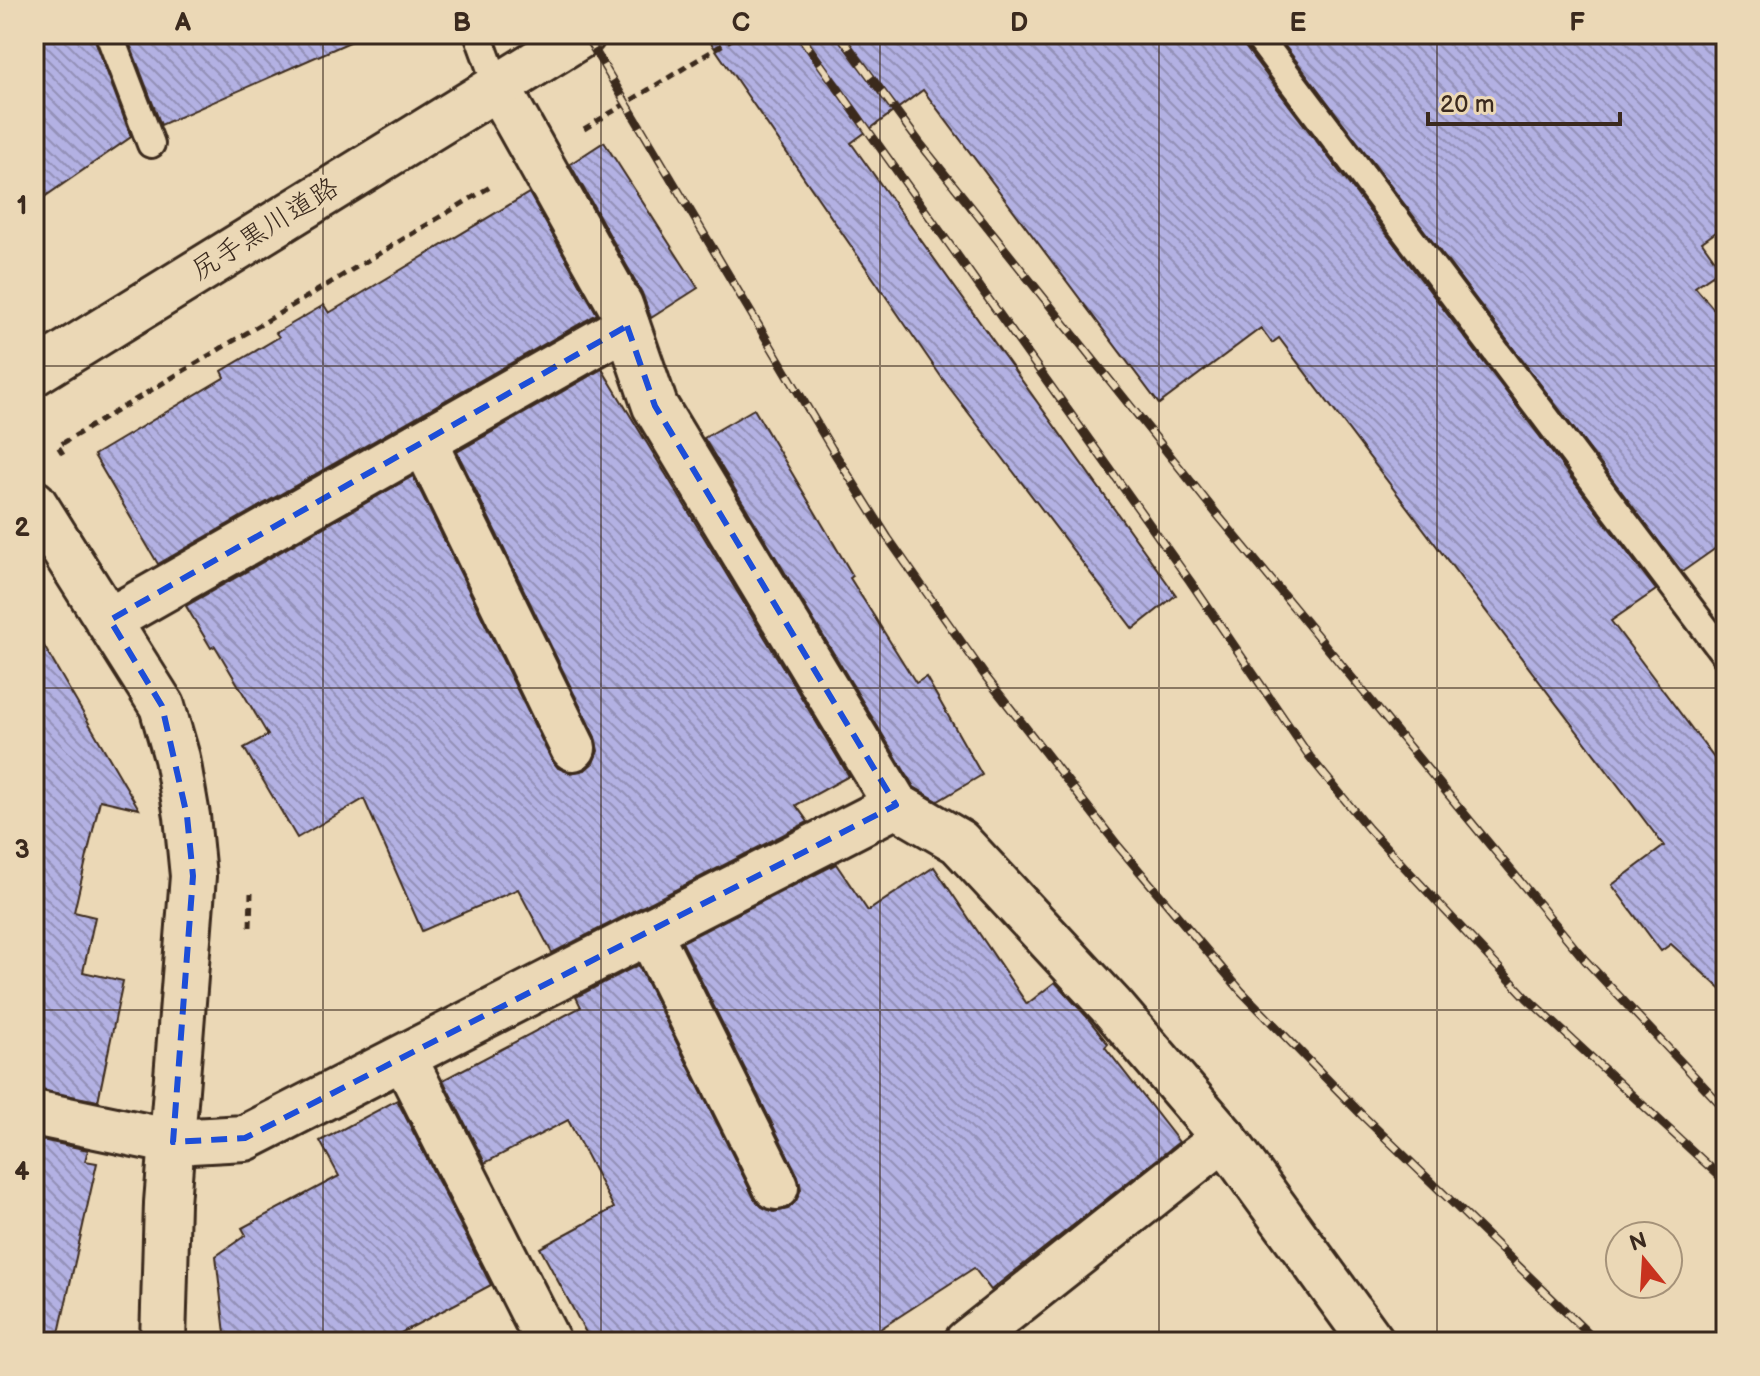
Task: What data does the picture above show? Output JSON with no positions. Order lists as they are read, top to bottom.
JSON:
{
  "streets": {
    "street": ["尻手黒川道路"]
  },
  "scale_bar": "20 m",
  "north": "top",
  "grid": {
    "columns": [
      "A",
      "B",
      "C",
      "D",
      "E",
      "F"
    ],
    "rows": [
      "1",
      "2",
      "3",
      "4"
    ]
  }
}
